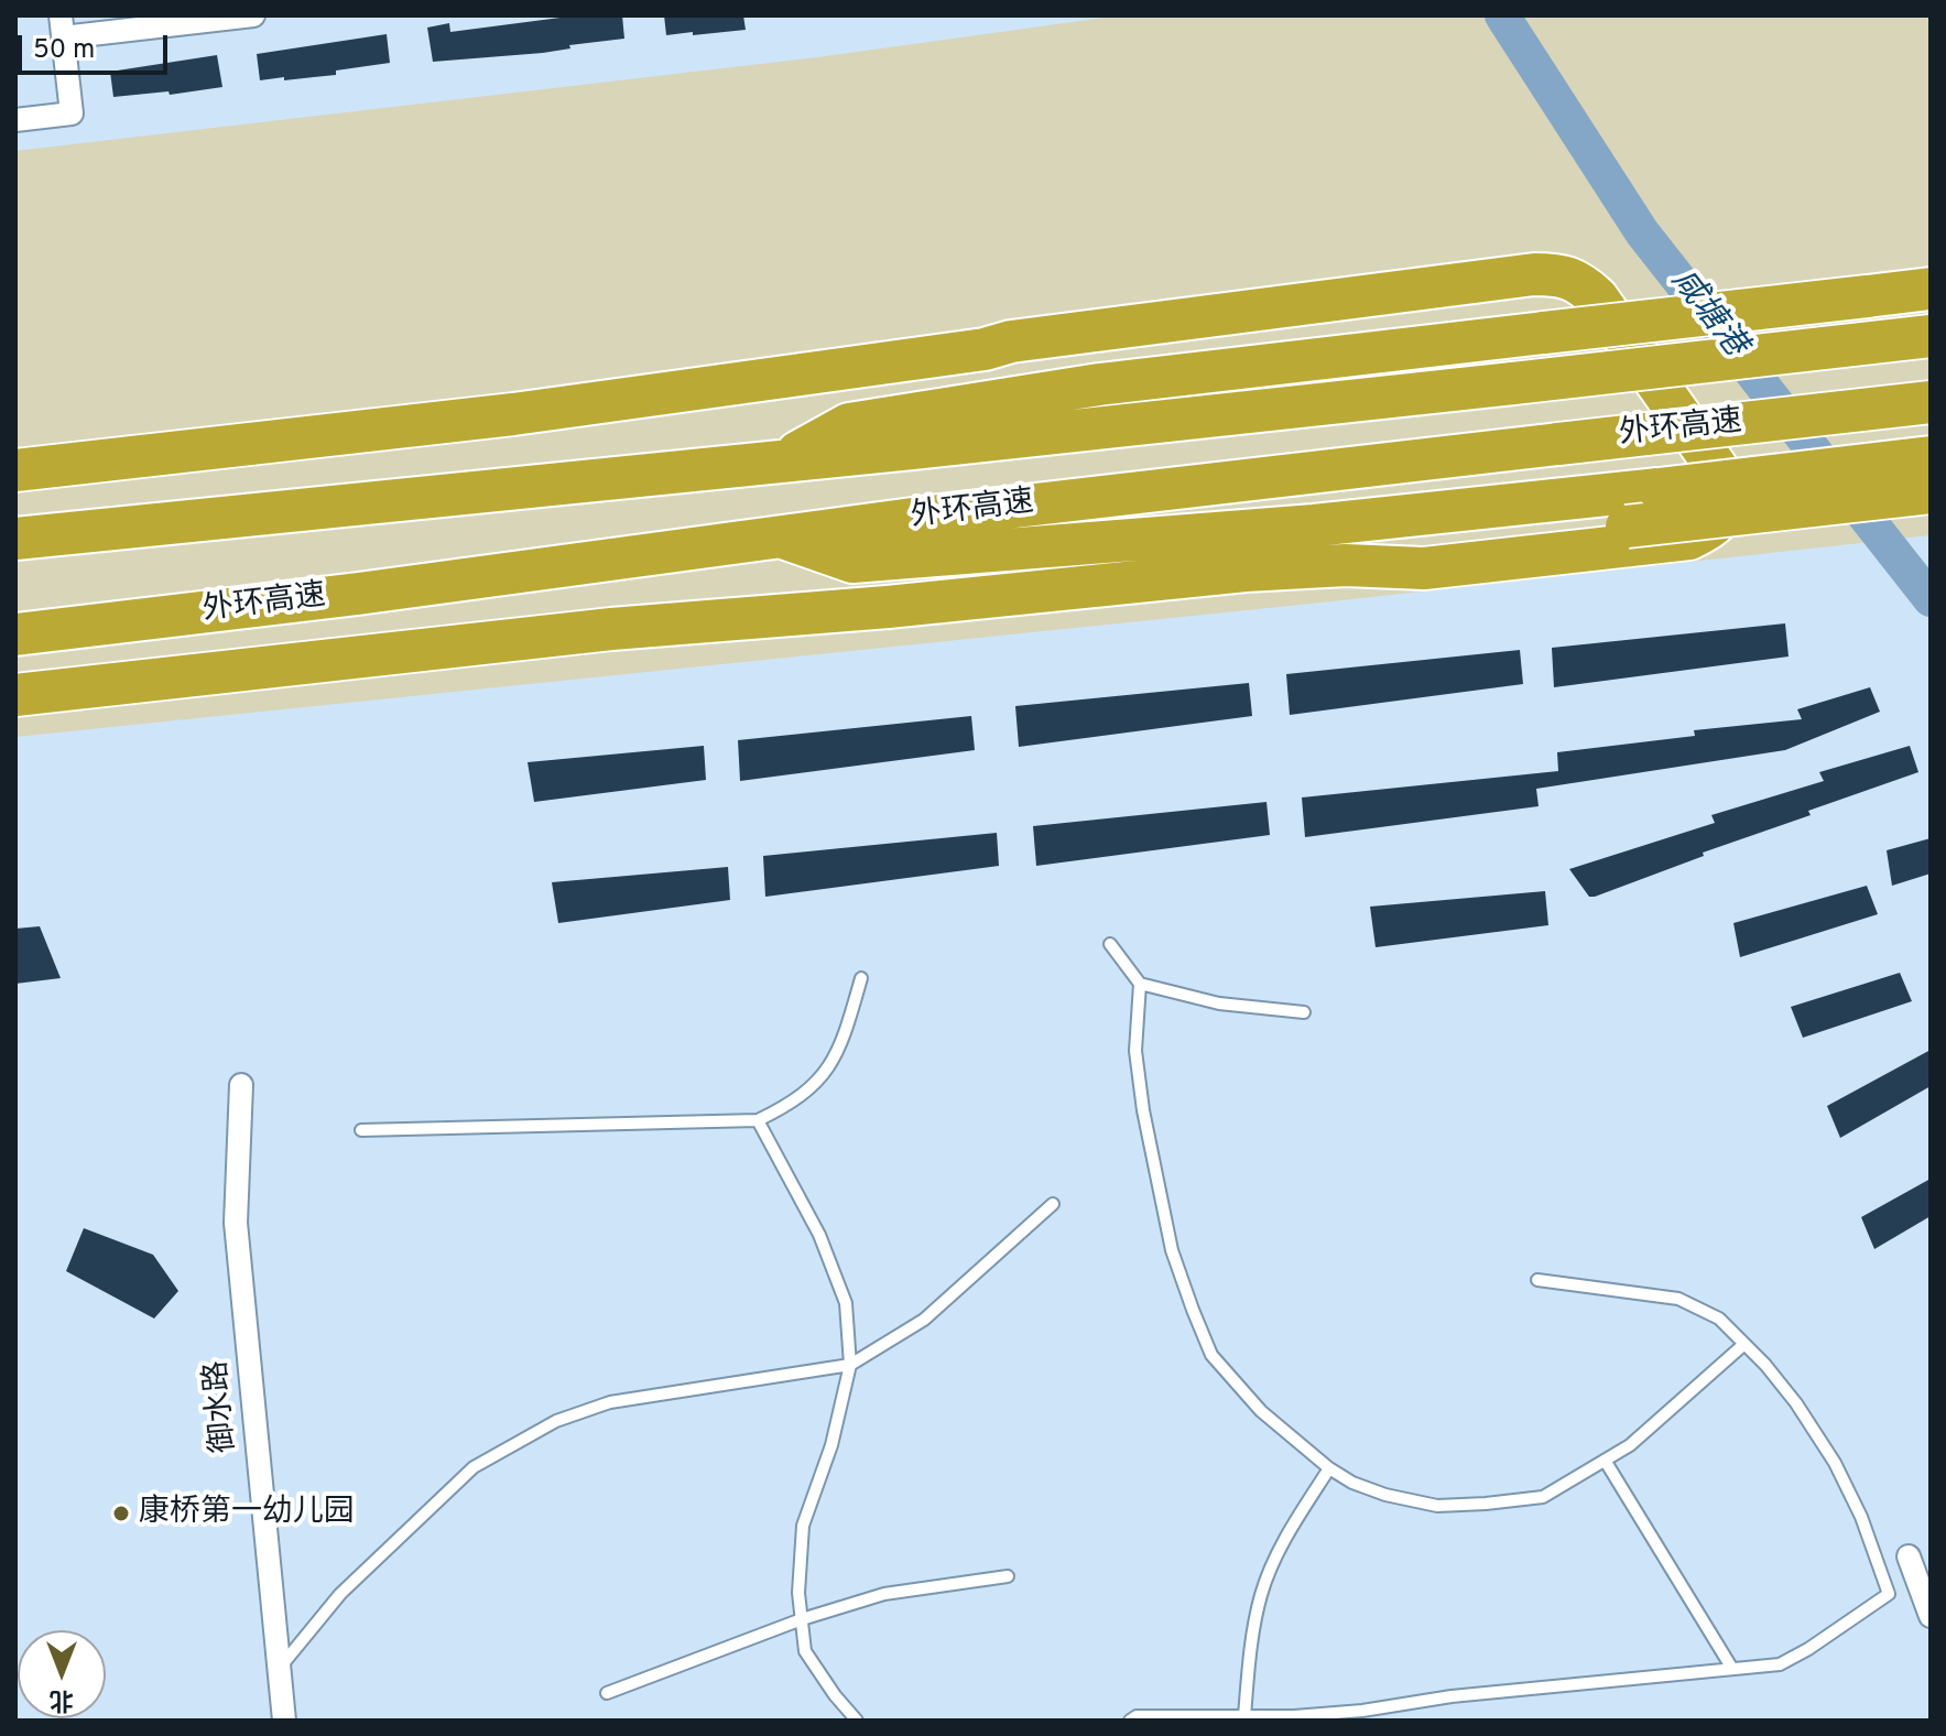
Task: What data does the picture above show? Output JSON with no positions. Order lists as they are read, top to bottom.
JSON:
{
  "streets": {
    "highway": ["外环高速"],
    "street": ["御水路"]
  },
  "water": ["咸塘港"],
  "places": ["康桥第一幼儿园"],
  "scale_bar": "50 m",
  "north": "bottom"
}
